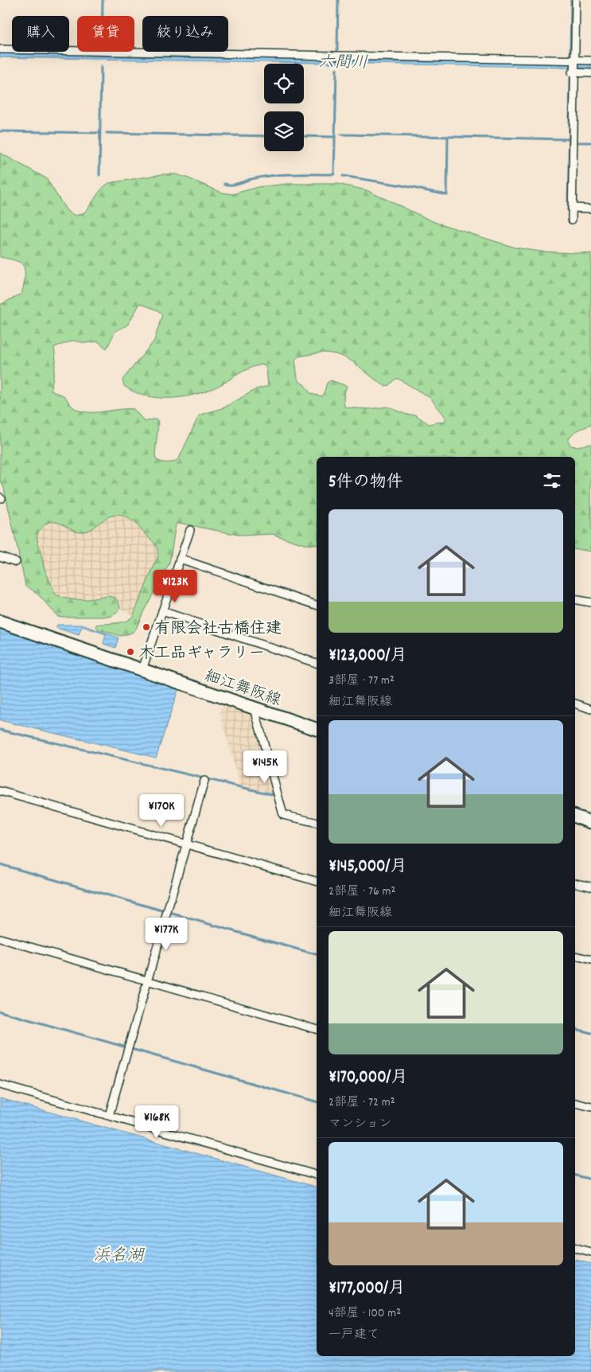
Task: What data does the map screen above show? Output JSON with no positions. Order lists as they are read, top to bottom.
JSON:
{
  "streets": {
    "main road": ["細江舞阪線"]
  },
  "water": ["六間川", "浜名湖"],
  "places": ["有限会社古橋住建", "木工品ギャラリー"],
  "page": {
    "chip": ["購入", "賃貸", "絞り込み"],
    "heading": "5件の物件",
    "list": [
      {
        "name": "¥123,000/月",
        "note": "3部屋 · 77 m² · 細江舞阪線"
      },
      {
        "name": "¥145,000/月",
        "note": "2部屋 · 76 m² · 細江舞阪線"
      },
      {
        "name": "¥170,000/月",
        "note": "2部屋 · 72 m² · マンション"
      },
      {
        "name": "¥177,000/月",
        "note": "4部屋 · 100 m² · 一戸建て"
      }
    ],
    "price": [
      "¥123K",
      "¥145K",
      "¥170K",
      "¥177K",
      "¥168K"
    ]
  }
}
